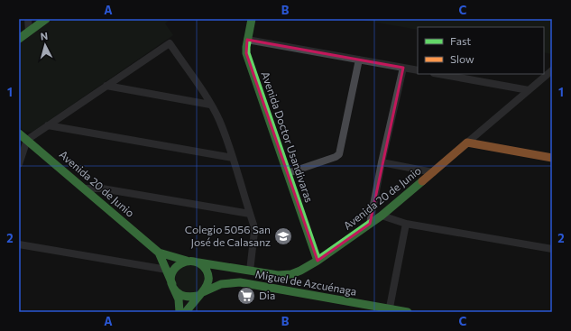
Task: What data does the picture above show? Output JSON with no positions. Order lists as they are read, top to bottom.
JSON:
{
  "streets": {
    "street": ["Avenida Doctor Usandivaras", "Avenida 20 de Junio", "Miguel de Azcuénaga"]
  },
  "crossings": [
    ["Avenida Doctor Usandivaras", "Avenida 20 de Junio"],
    ["Avenida 20 de Junio", "Miguel de Azcuénaga"]
  ],
  "places": {
    "school or university": ["Colegio 5056 San José de Calasanz"],
    "supermarket": ["Dia"]
  },
  "legend": ["Fast", "Slow"],
  "north": "top",
  "grid": {
    "columns": ["A", "B", "C"],
    "rows": ["1", "2"]
  }
}
